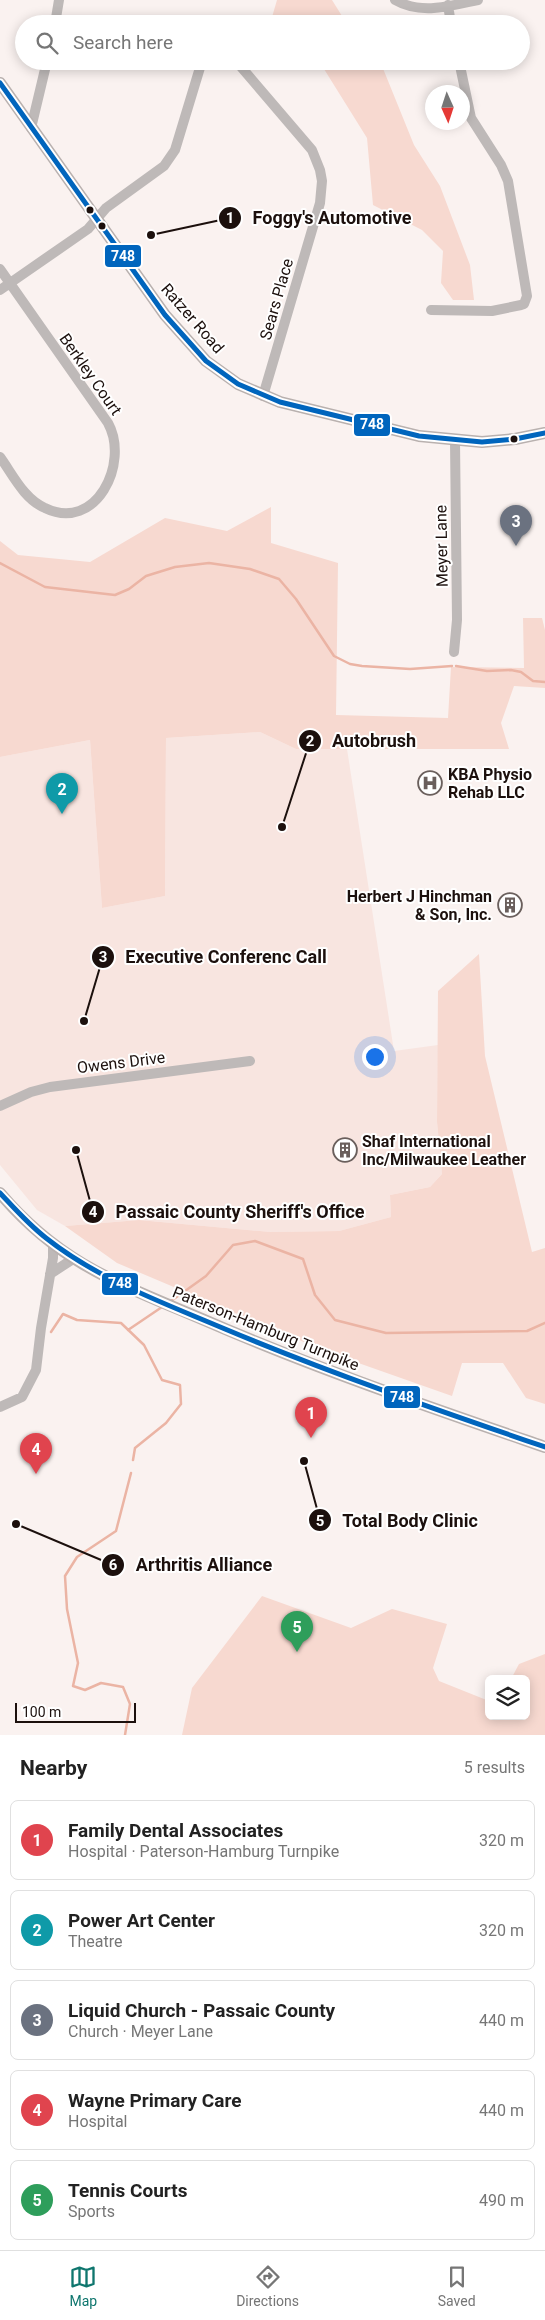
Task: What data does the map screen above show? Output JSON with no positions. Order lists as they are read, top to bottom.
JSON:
{
  "streets": {
    "main road": ["Ratzer Road", "Paterson-Hamburg Turnpike"],
    "street": [
      "Sears Place",
      "Berkley Court",
      "Meyer Lane",
      "Owens Drive"
    ]
  },
  "crossings": [
    ["Sears Place", "Ratzer Road"],
    ["Ratzer Road", "Meyer Lane"]
  ],
  "places": {
    "other": [
      "Foggy's Automotive",
      "Autobrush",
      "Executive Conferenc Call",
      "Passaic County Sheriff's Office",
      "Total Body Clinic",
      "Arthritis Alliance"
    ],
    "hospital": ["KBA Physio Rehab LLC"],
    "building": ["Herbert J Hinchman & Son, Inc.", "Shaf International Inc/Milwaukee Leather"]
  },
  "lines": ["transit line 748"],
  "scale_bar": "100 m",
  "north": "bottom",
  "page": {
    "search": "Search here",
    "pins": [
      "3",
      "2",
      "1",
      "4",
      "5"
    ],
    "scale": "100 m",
    "heading": ["Nearby", "5 results"],
    "list": [
      {
        "mark": "1",
        "name": "Family Dental Associates",
        "note": "Hospital · Paterson-Hamburg Turnpike",
        "value": "320 m"
      },
      {
        "mark": "2",
        "name": "Power Art Center",
        "note": "Theatre",
        "value": "320 m"
      },
      {
        "mark": "3",
        "name": "Liquid Church - Passaic County",
        "note": "Church · Meyer Lane",
        "value": "440 m"
      },
      {
        "mark": "4",
        "name": "Wayne Primary Care",
        "note": "Hospital",
        "value": "440 m"
      },
      {
        "mark": "5",
        "name": "Tennis Courts",
        "note": "Sports",
        "value": "490 m"
      }
    ],
    "nav": ["Map", "Directions", "Saved"]
  }
}
